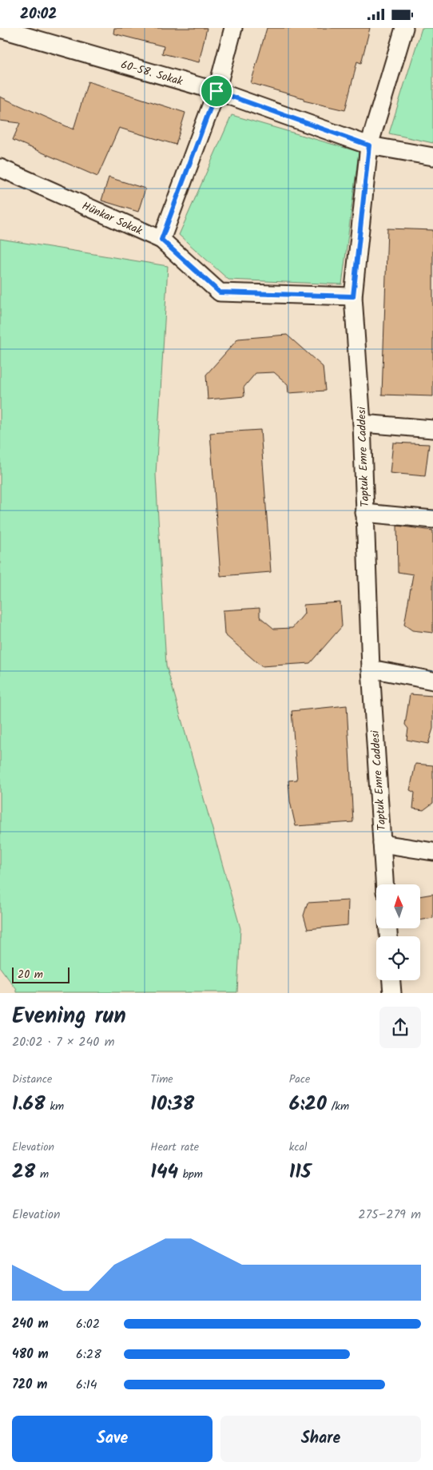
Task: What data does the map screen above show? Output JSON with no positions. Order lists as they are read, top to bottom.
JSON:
{
  "streets": {
    "street": ["60-58. Sokak", "Hünkar Sokak", "Taptuk Emre Caddesi"]
  },
  "crossings": [
    ["60-58. Sokak", "Taptuk Emre Caddesi"],
    ["Hünkar Sokak", "Taptuk Emre Caddesi"]
  ],
  "scale_bar": "20 m",
  "north": "top",
  "page": {
    "status": "20:02",
    "scale": "20 m",
    "heading": ["Evening run", "20:02 · 7 × 240 m"],
    "stats": [
      ["Distance", "1.68 km"],
      ["Time", "10:38"],
      ["Pace", "6:20 /km"],
      ["Elevation", "28 m"],
      ["Heart rate", "144 bpm"],
      ["kcal", "115"]
    ],
    "chart": ["Elevation", "275–279 m"],
    "list": [
      {
        "name": "240 m",
        "note": "6:02"
      },
      {
        "name": "480 m",
        "note": "6:28"
      },
      {
        "name": "720 m",
        "note": "6:14"
      }
    ],
    "buttons": ["Save", "Share"]
  }
}
